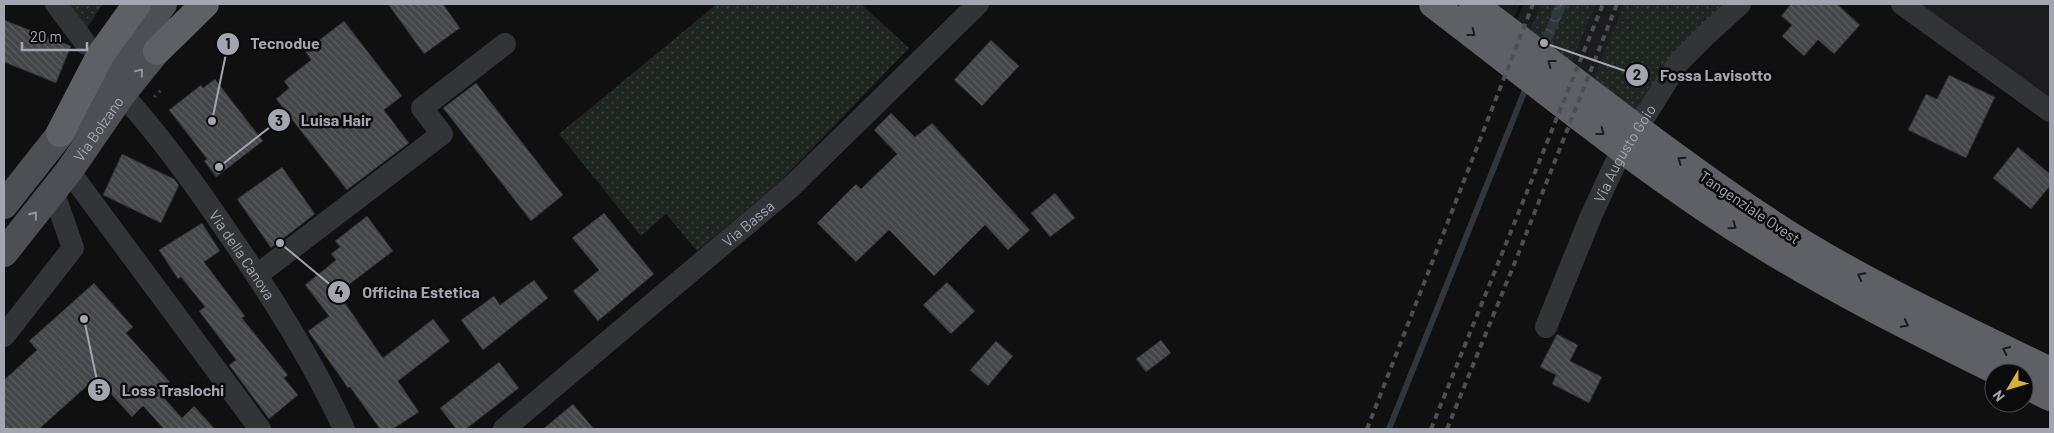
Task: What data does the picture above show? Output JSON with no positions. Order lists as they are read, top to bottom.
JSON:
{
  "streets": {
    "highway": ["Tangenziale Ovest"],
    "main road": ["Via Bolzano"],
    "street": ["Via Augusto Goio", "Via Bassa", "Via della Canova"]
  },
  "crossings": [
    ["Via Bolzano", "Via della Canova"]
  ],
  "places": [
    "Fossa Lavisotto",
    "Tecnodue",
    "Luisa Hair",
    "Officina Estetica",
    "Loss Traslochi"
  ],
  "scale_bar": "20 m",
  "north": "bottom left"
}
